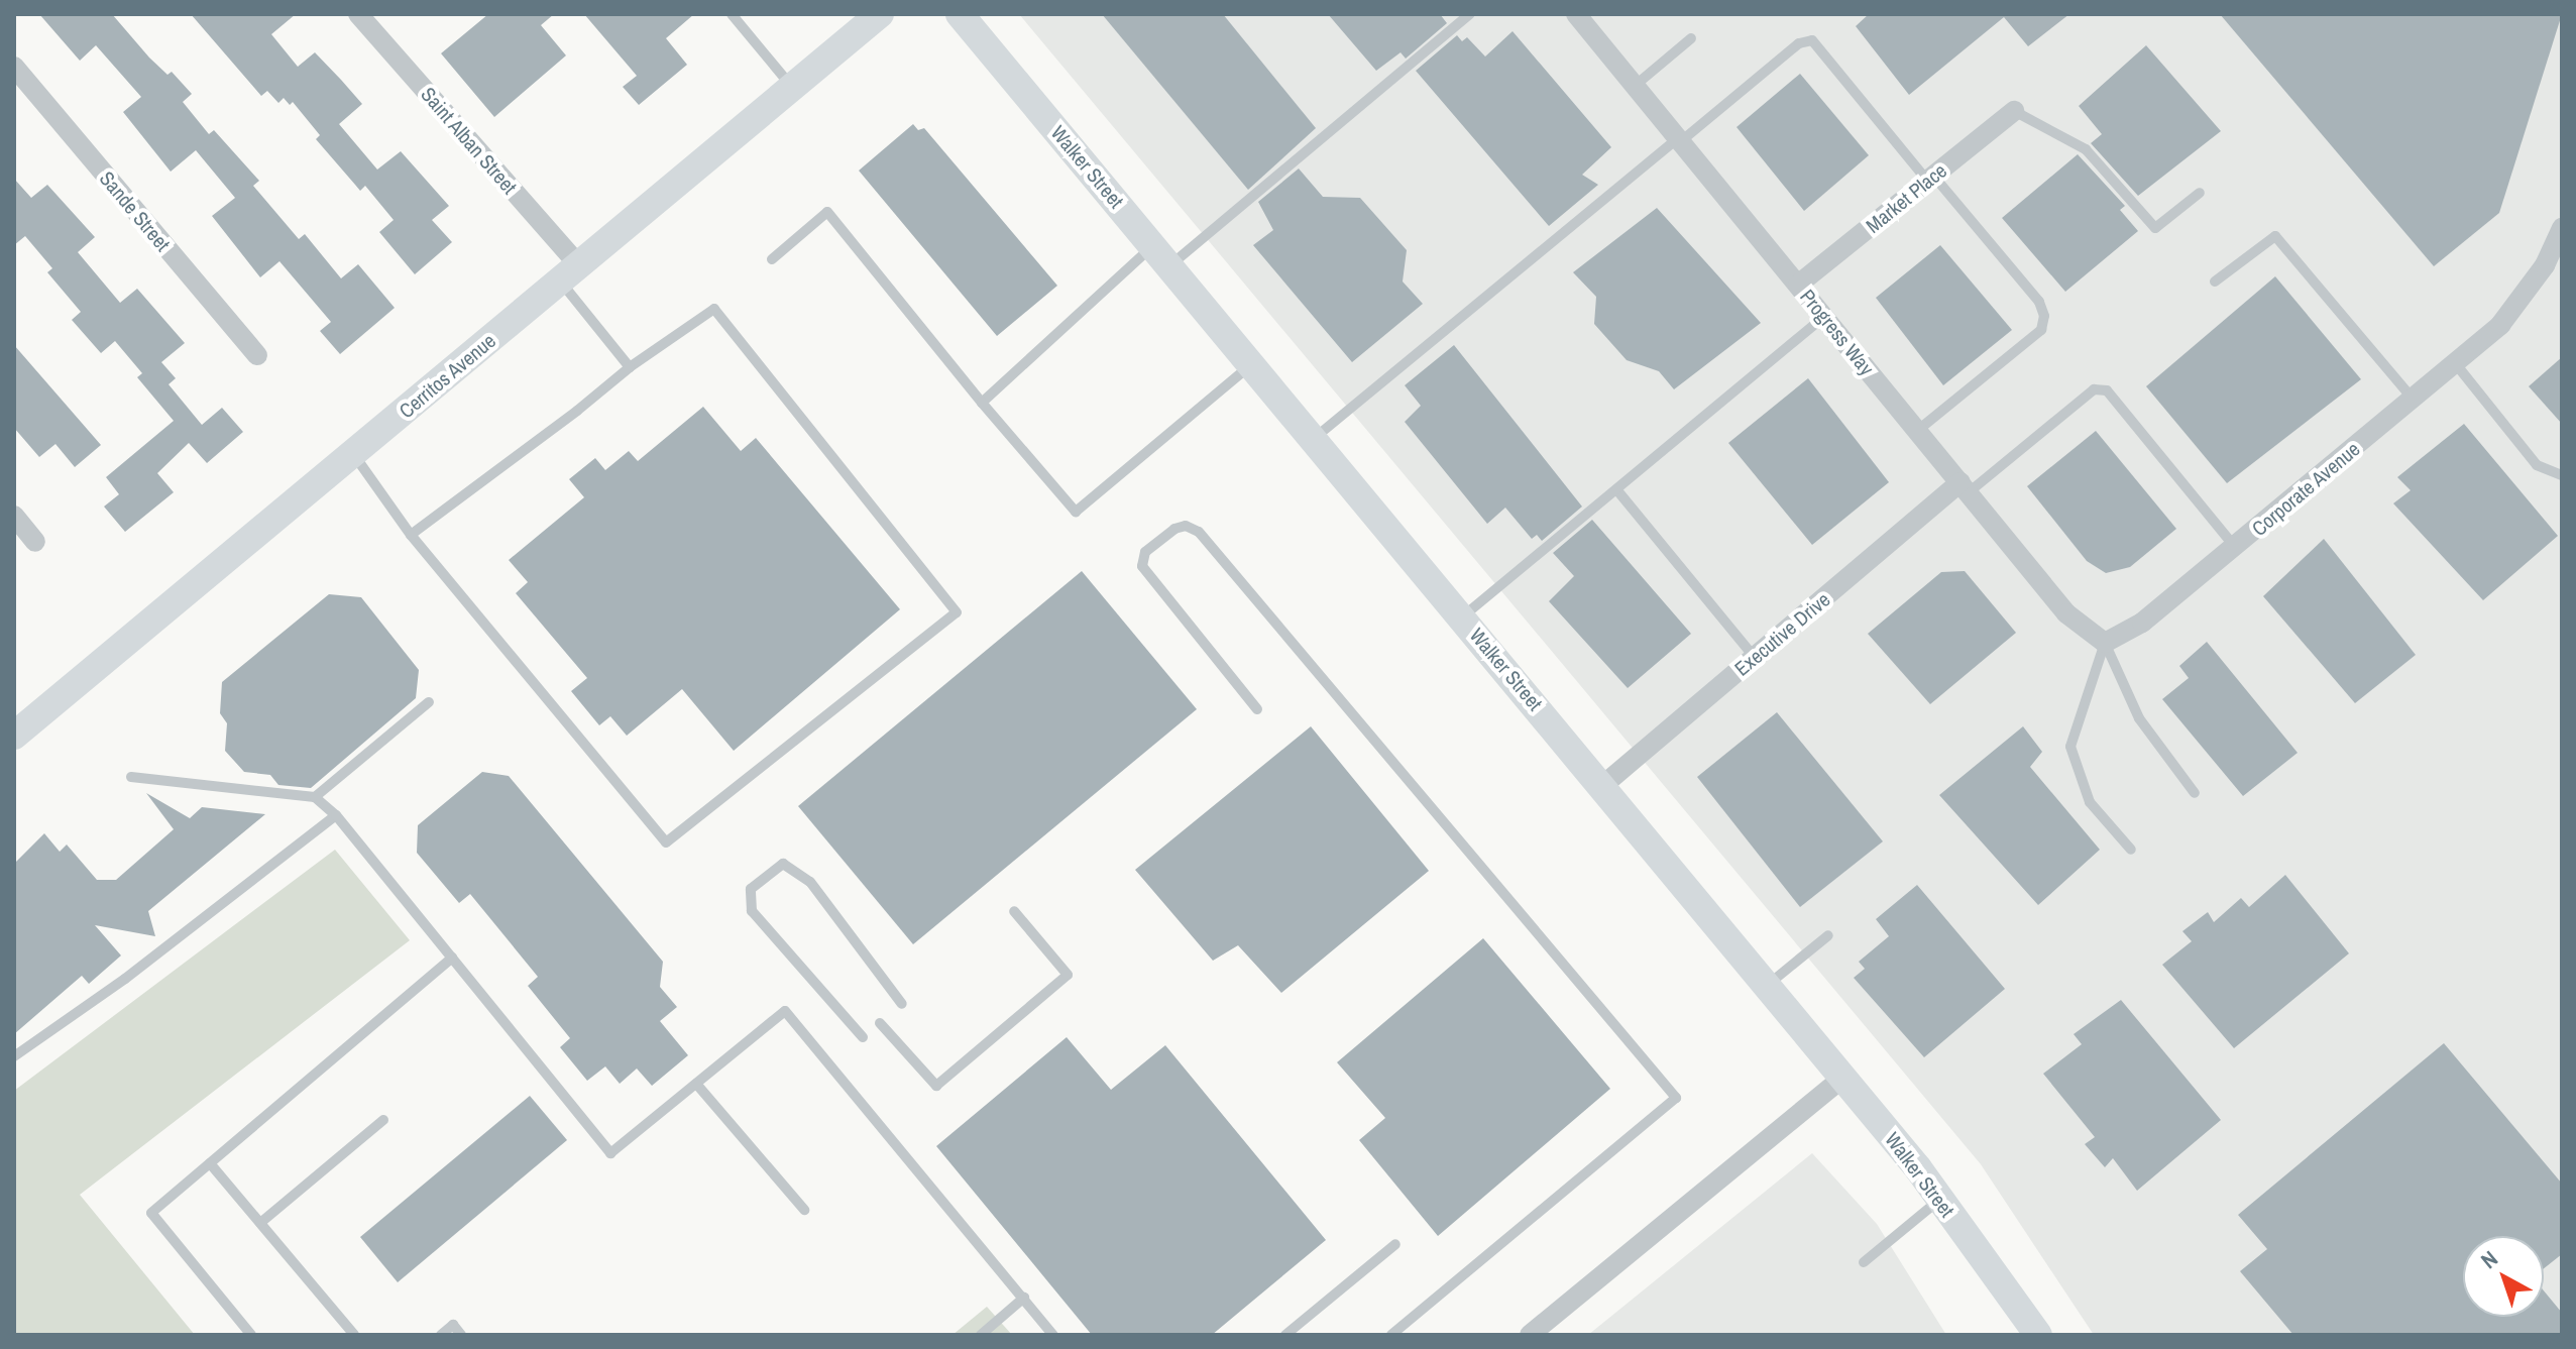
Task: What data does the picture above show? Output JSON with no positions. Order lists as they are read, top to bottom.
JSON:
{
  "streets": {
    "main road": ["Walker Street", "Cerritos Avenue"],
    "street": [
      "Saint Alban Street",
      "Market Place",
      "Sande Street",
      "Progress Way",
      "Corporate Avenue",
      "Executive Drive"
    ]
  },
  "crossings": [
    ["Saint Alban Street", "Cerritos Avenue"],
    ["Walker Street", "Executive Drive"],
    ["Market Place", "Progress Way"],
    ["Progress Way", "Corporate Avenue"],
    ["Progress Way", "Executive Drive"]
  ],
  "north": "top left"
}
